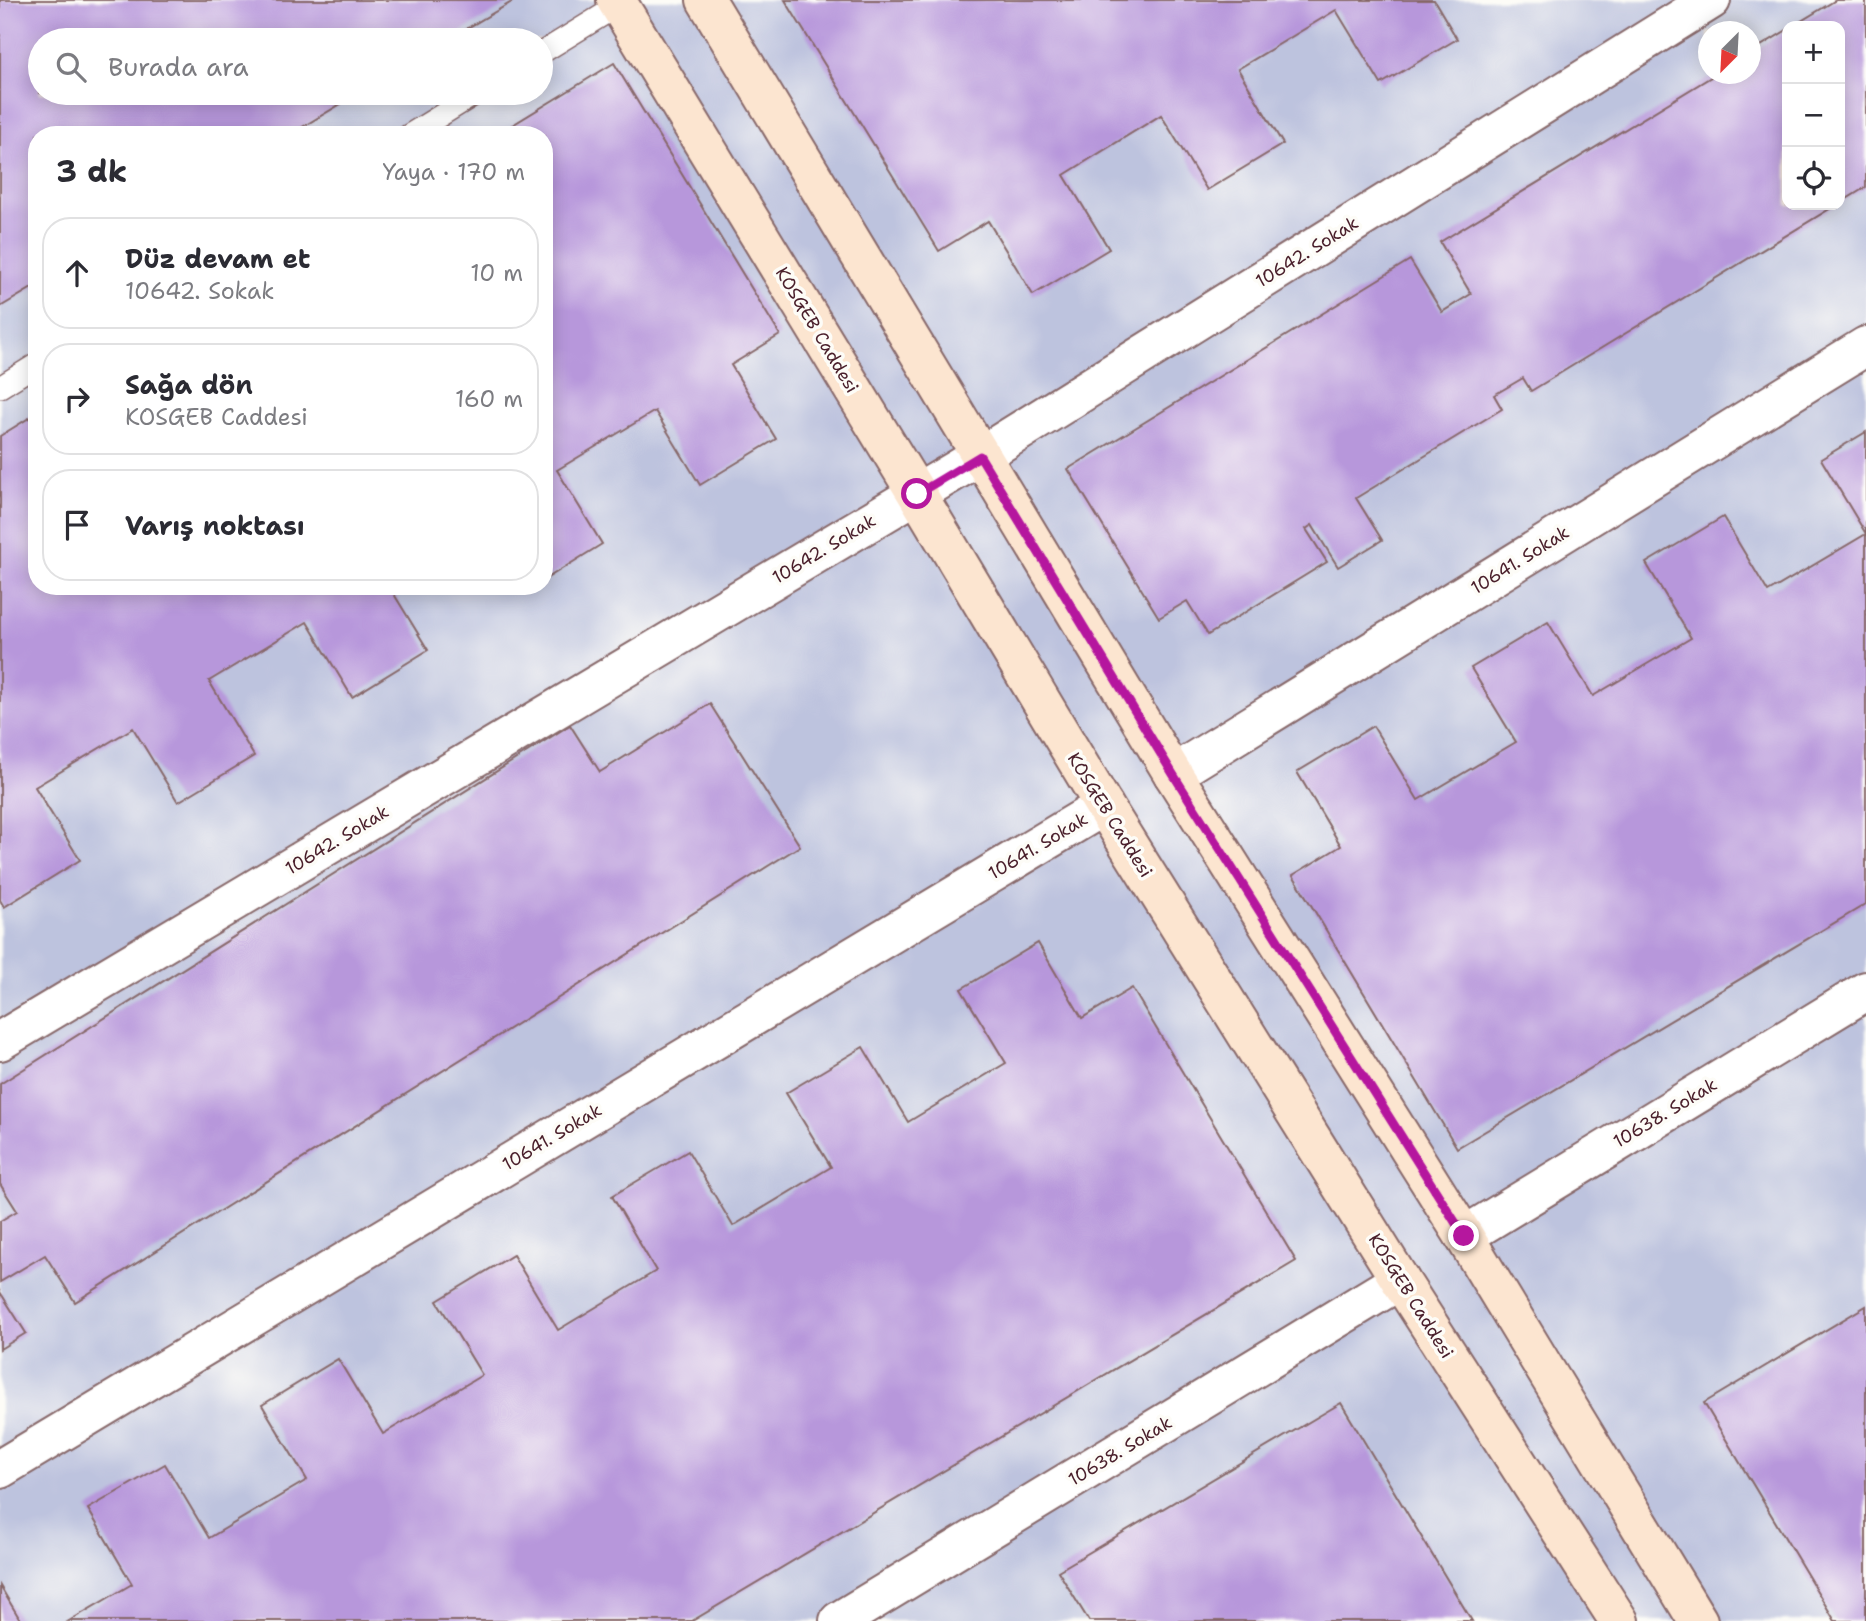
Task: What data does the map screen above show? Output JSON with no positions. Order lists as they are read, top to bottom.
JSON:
{
  "streets": {
    "main road": ["KOSGEB Caddesi"],
    "street": ["10642. Sokak", "10641. Sokak", "10638. Sokak"]
  },
  "crossings": [
    ["10642. Sokak", "KOSGEB Caddesi"],
    ["KOSGEB Caddesi", "10641. Sokak"],
    ["KOSGEB Caddesi", "10638. Sokak"]
  ],
  "north": "bottom left",
  "page": {
    "map_buttons": ["+", "−"],
    "search": "Burada ara",
    "heading": ["3 dk", "Yaya · 170 m"],
    "list": [
      ["Düz devam et", "10642. Sokak", "10 m"],
      ["Sağa dön", "KOSGEB Caddesi", "160 m"],
      "Varış noktası"
    ]
  }
}
